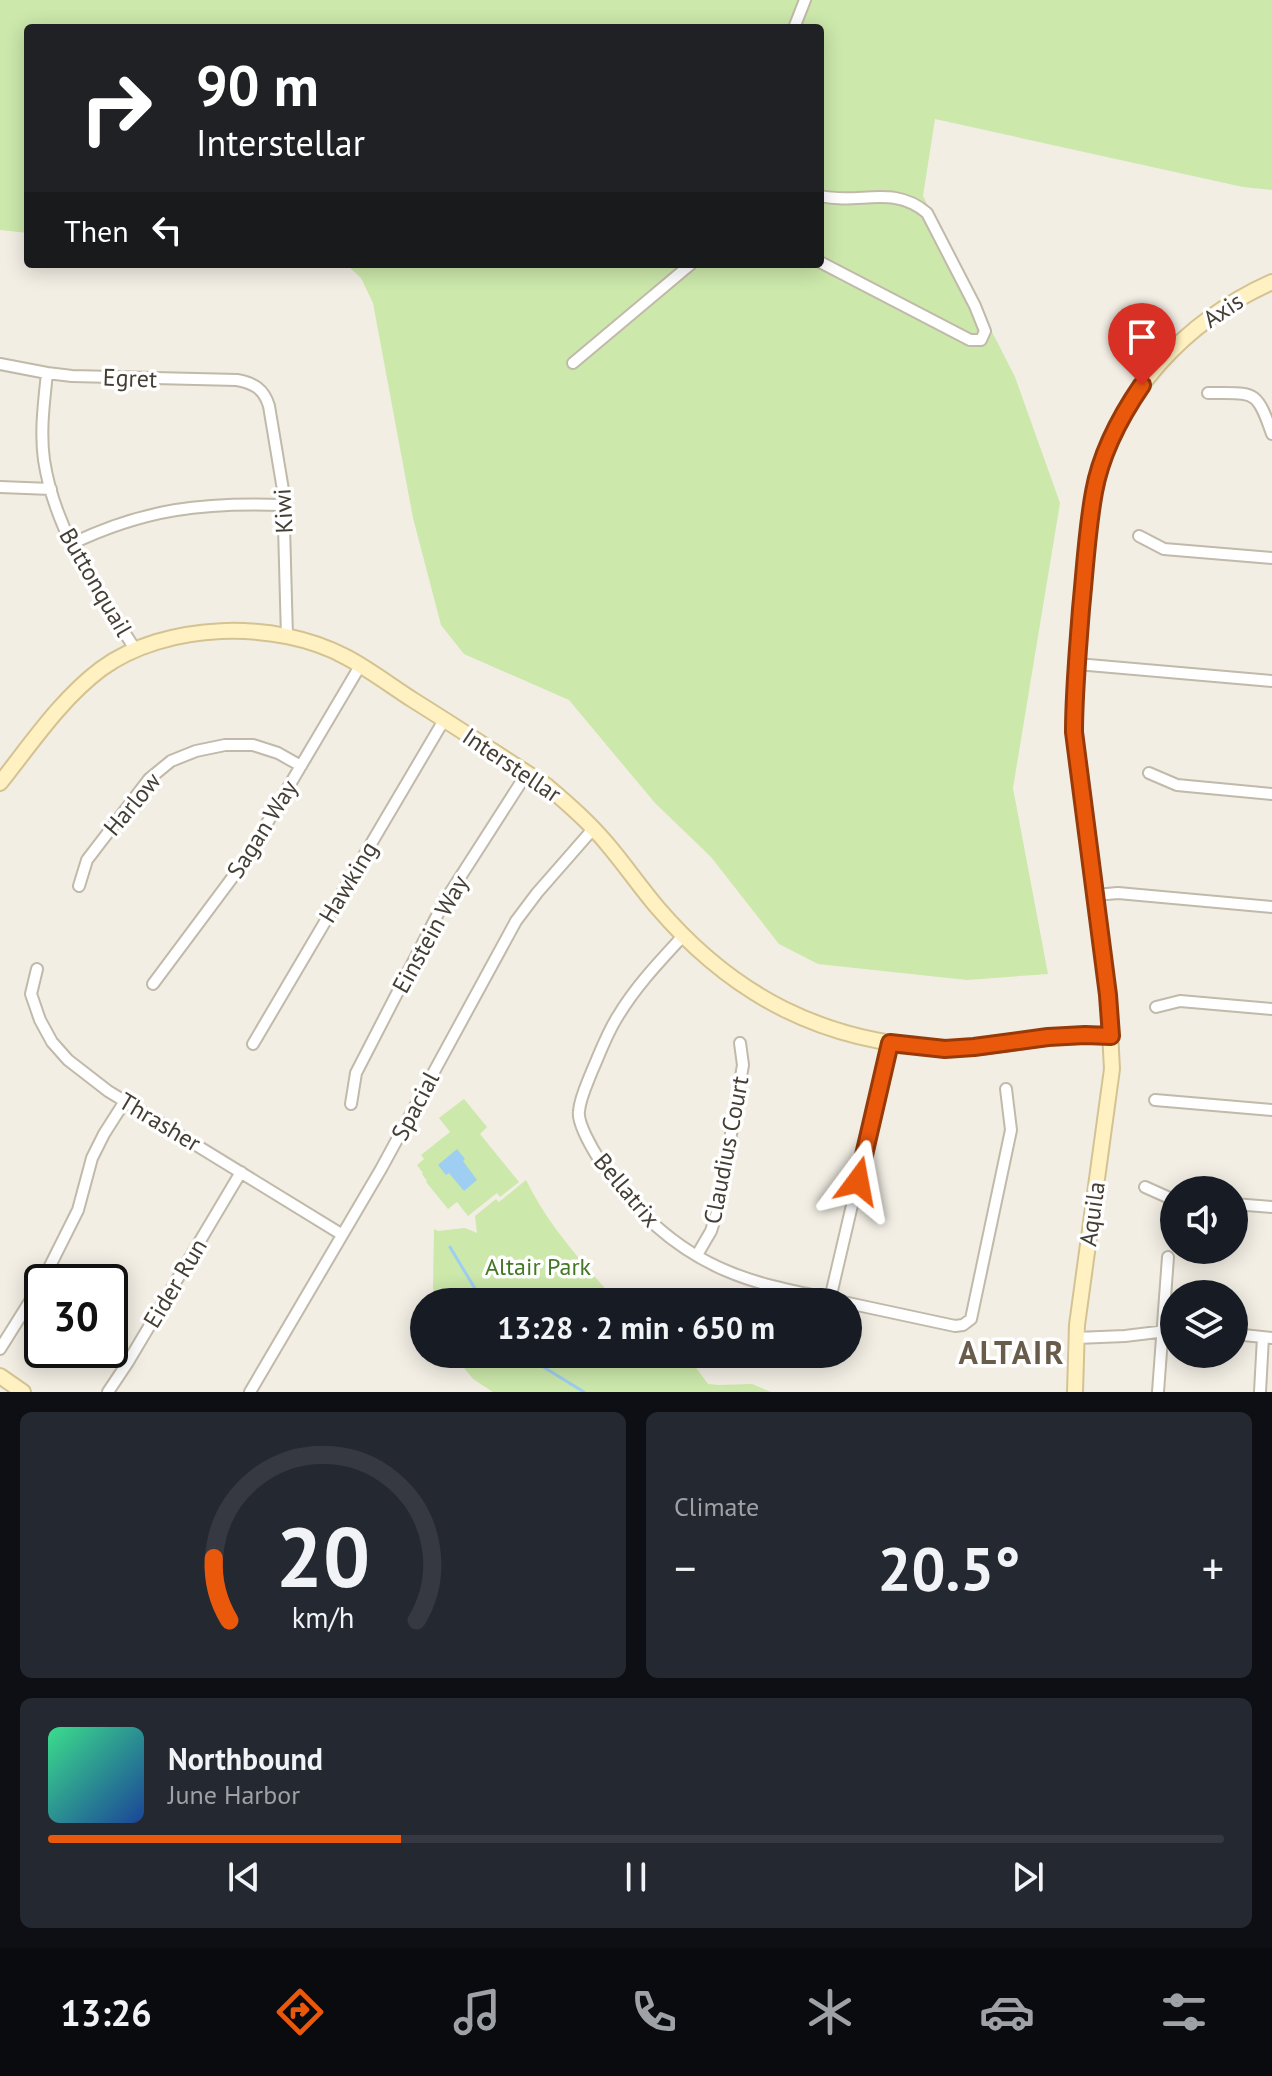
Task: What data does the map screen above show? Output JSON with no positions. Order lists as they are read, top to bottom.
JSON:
{
  "streets": {
    "street": [
      "Axis",
      "Egret",
      "Kiwi",
      "Buttonquail",
      "Interstellar",
      "Harlow",
      "Sagan Way",
      "Hawking",
      "Einstein Way",
      "Spacial",
      "Thrasher",
      "Claudius Court",
      "Bellatrix",
      "Aquila",
      "Eider Run"
    ]
  },
  "crossings": [
    ["Axis", "Interstellar"],
    ["Axis", "Aquila"],
    ["Egret", "Kiwi"],
    ["Egret", "Buttonquail"],
    ["Kiwi", "Interstellar"],
    ["Buttonquail", "Interstellar"],
    ["Interstellar", "Sagan Way"],
    ["Interstellar", "Hawking"],
    ["Interstellar", "Einstein Way"],
    ["Interstellar", "Spacial"],
    ["Interstellar", "Bellatrix"],
    ["Interstellar", "Aquila"],
    ["Harlow", "Sagan Way"],
    ["Spacial", "Thrasher"],
    ["Thrasher", "Eider Run"],
    ["Claudius Court", "Bellatrix"]
  ],
  "districts": ["ALTAIR"],
  "parks": ["Altair Park"],
  "page": {
    "turn": ["90 m", "Interstellar"],
    "then": "Then",
    "limit": "30",
    "trip": "13:28 · 2 min · 650 m",
    "tile": "Climate",
    "heat": ["−", "20.5°", "+"],
    "song": ["Northbound", "June Harbor"],
    "tabs": "13:26",
    "gauge": ["20", "km/h"]
  }
}
